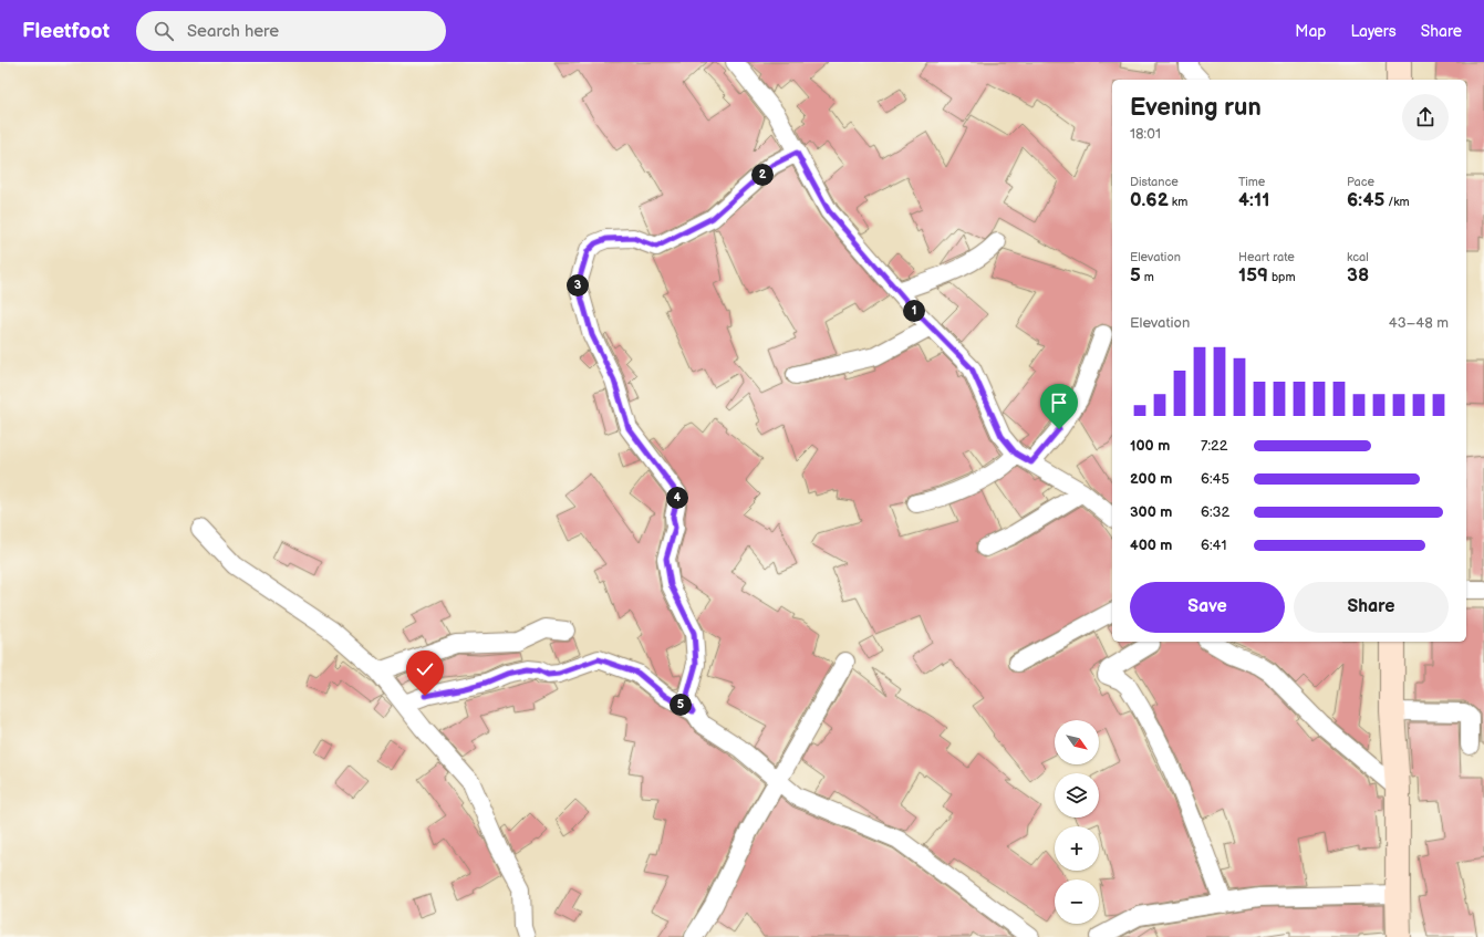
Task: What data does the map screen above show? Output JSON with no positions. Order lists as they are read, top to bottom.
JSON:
{
  "north": "bottom right",
  "page": {
    "header": "Fleetfoot",
    "search": "Search here",
    "nav": ["Map", "Layers", "Share"],
    "heading": ["Evening run", "18:01"],
    "stats": [
      ["Distance", "0.62 km"],
      ["Time", "4:11"],
      ["Pace", "6:45 /km"],
      ["Elevation", "5 m"],
      ["Heart rate", "159 bpm"],
      ["kcal", "38"]
    ],
    "pins": [
      "2",
      "3",
      "1",
      "4",
      "5"
    ],
    "chart": ["Elevation", "43–48 m"],
    "list": [
      {
        "name": "100 m",
        "note": "7:22"
      },
      {
        "name": "200 m",
        "note": "6:45"
      },
      {
        "name": "300 m",
        "note": "6:32"
      },
      {
        "name": "400 m",
        "note": "6:41"
      }
    ],
    "buttons": ["Save", "Share"],
    "map_buttons": ["+", "−"]
  }
}
